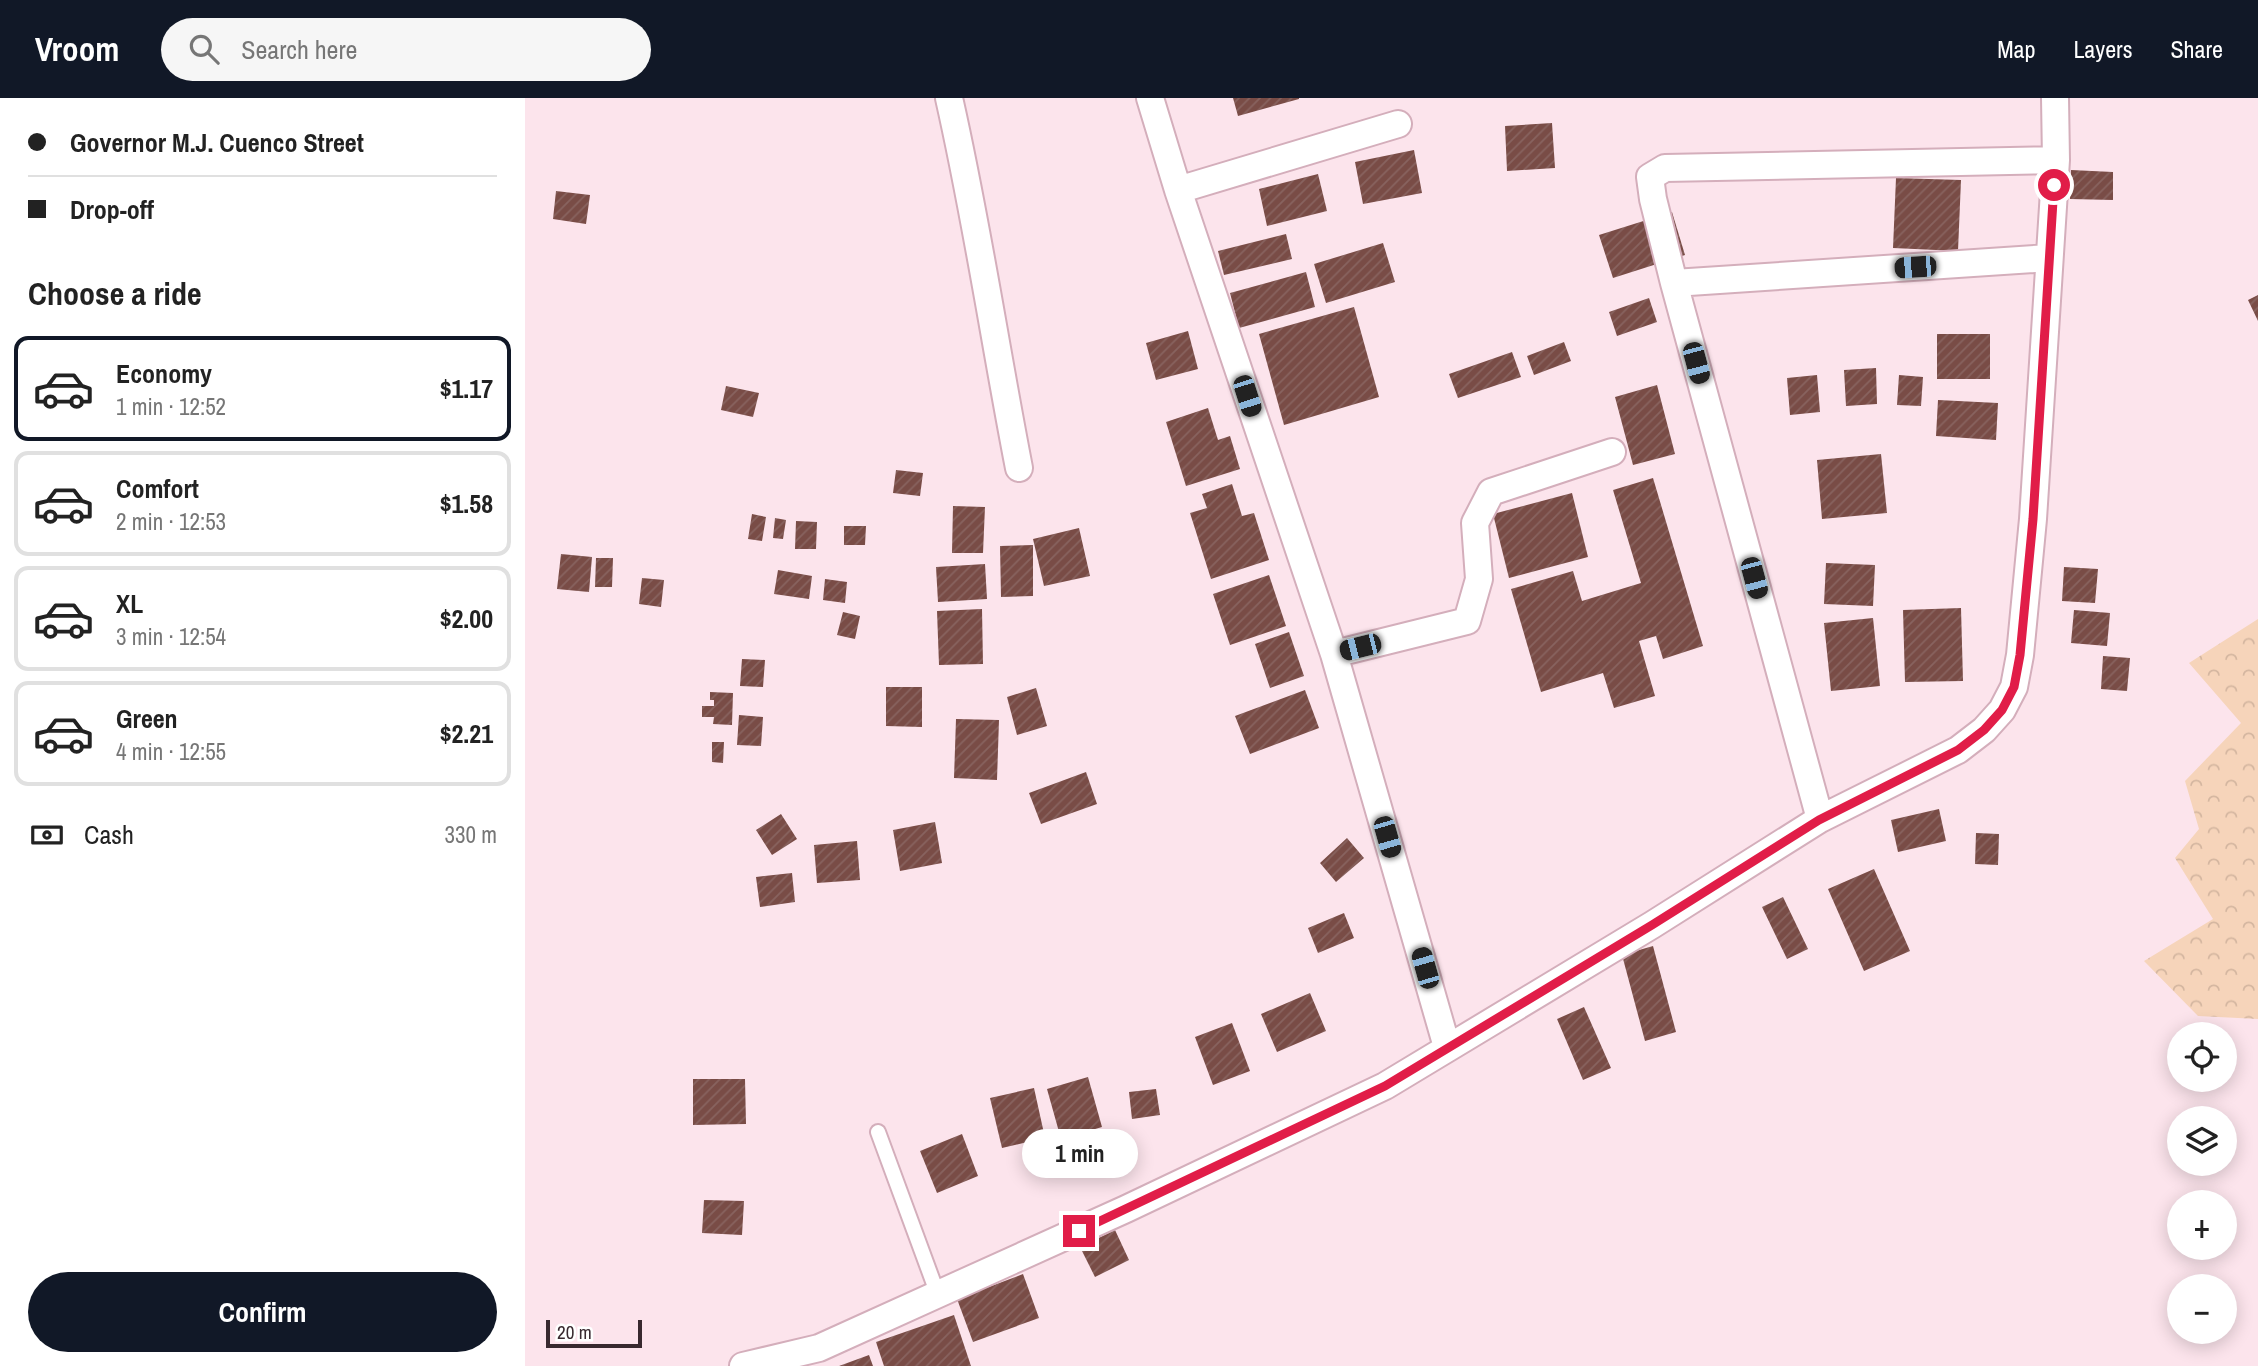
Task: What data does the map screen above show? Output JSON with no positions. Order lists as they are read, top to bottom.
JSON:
{
  "scale_bar": "20 m",
  "page": {
    "header": "Vroom",
    "search": "Search here",
    "nav": ["Map", "Layers", "Share"],
    "banner": ["Governor M.J. Cuenco Street", "Drop-off"],
    "heading": "Choose a ride",
    "list": [
      {
        "name": "Economy",
        "note": "1 min · 12:52",
        "value": "$1.17"
      },
      {
        "name": "Comfort",
        "note": "2 min · 12:53",
        "value": "$1.58"
      },
      {
        "name": "XL",
        "note": "3 min · 12:54",
        "value": "$2.00"
      },
      {
        "name": "Green",
        "note": "4 min · 12:55",
        "value": "$2.21"
      }
    ],
    "pay": ["Cash", "330 m"],
    "map_buttons": ["+", "−"],
    "bubble": "1 min",
    "buttons": "Confirm",
    "scale": "20 m"
  }
}
